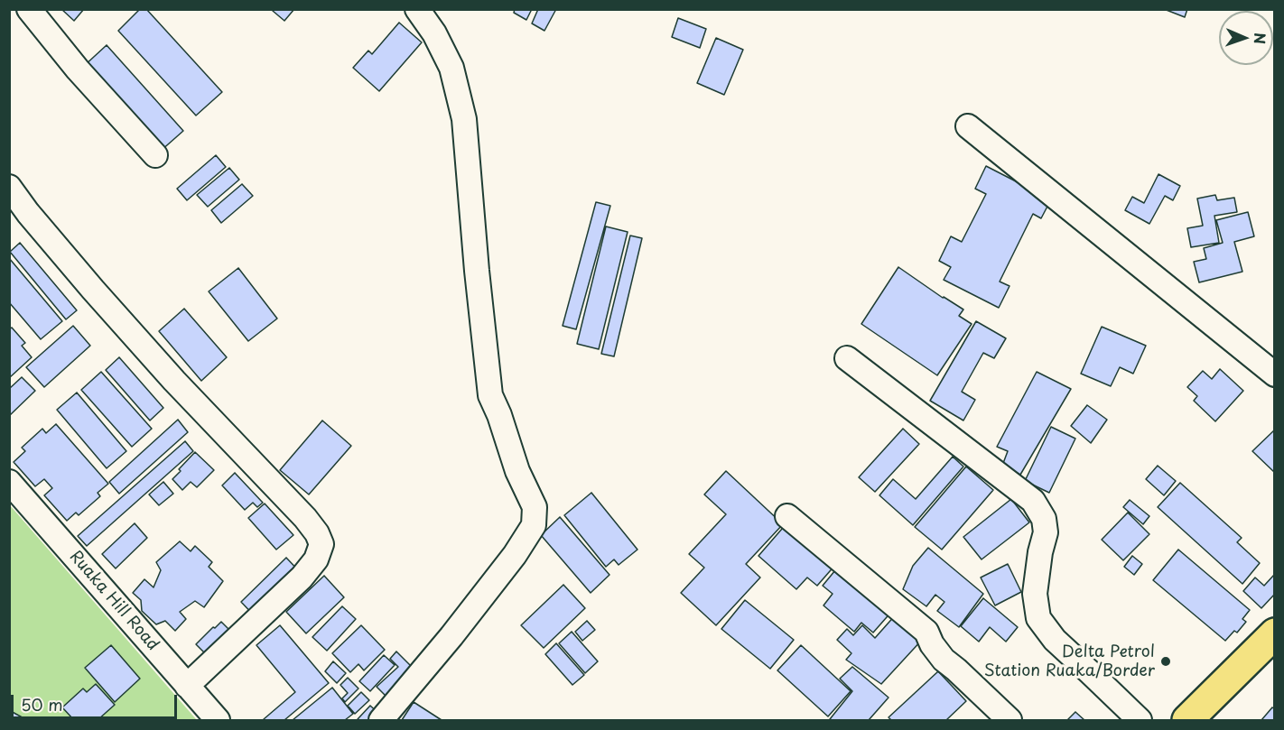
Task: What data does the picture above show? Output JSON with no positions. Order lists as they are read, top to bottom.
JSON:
{
  "streets": {
    "street": ["Ruaka Hill Road"]
  },
  "places": ["Delta Petrol Station Ruaka/Border"],
  "scale_bar": "50 m",
  "north": "right"
}
